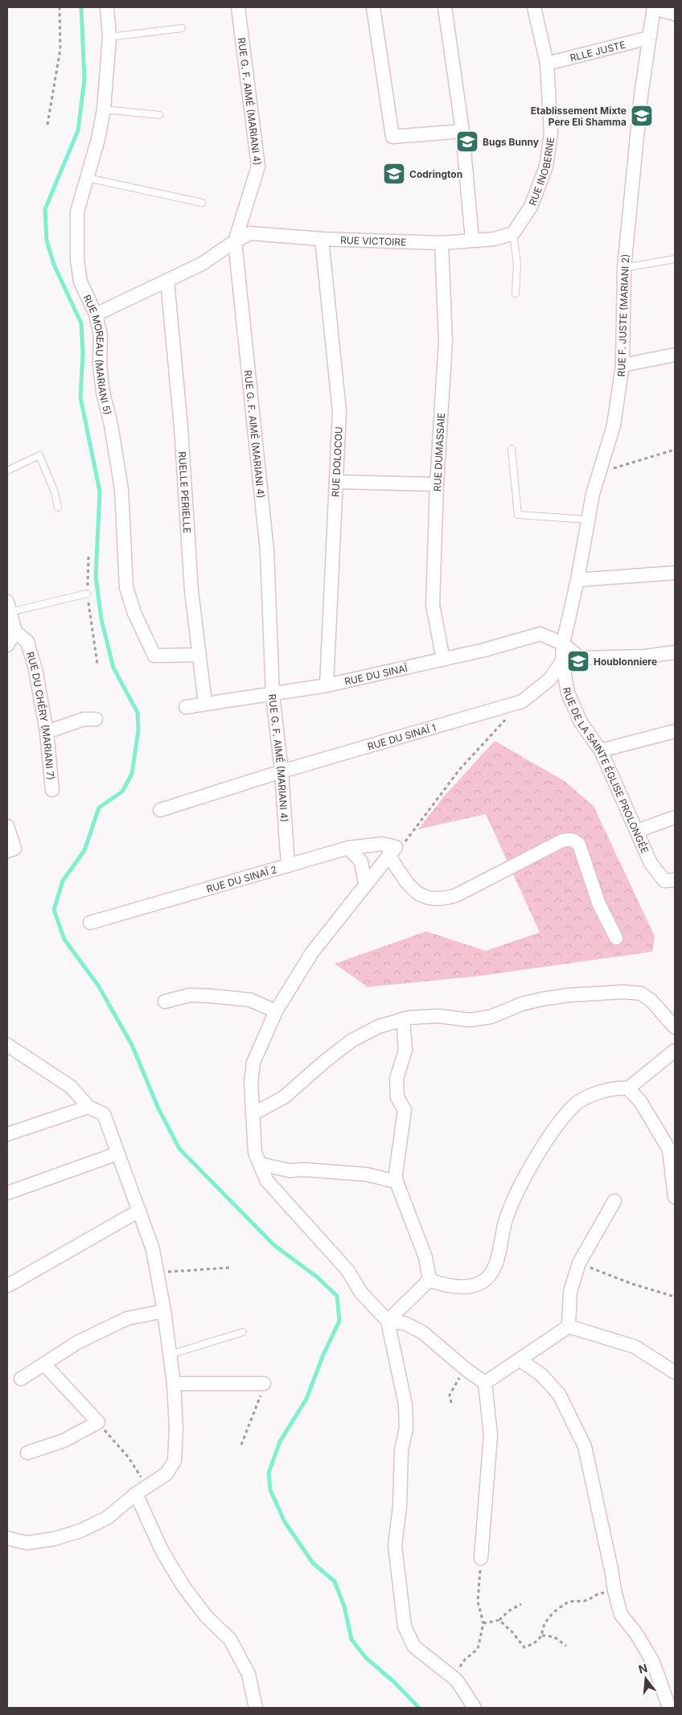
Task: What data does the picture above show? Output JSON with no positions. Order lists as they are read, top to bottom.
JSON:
{
  "streets": {
    "street": [
      "RLLE JUSTE",
      "RUE G. F. AIMÉ (MARIANI 4)",
      "RUE INOBERNE",
      "RUE VICTOIRE",
      "RUE F. JUSTE (MARIANI 2)",
      "RUE MOREAU (MARIANI 5)",
      "RUE DUMASSAIE",
      "RUE DOLOCOU",
      "RUELLE PERIELLE",
      "RUE DU SINAÏ",
      "RUE DU CHÉRY (MARIANI 7)",
      "RUE DU SINAÏ 1",
      "RUE DE LA SAINTE ÉGLISE PROLONGÉE",
      "RUE DU SINAÏ 2"
    ]
  },
  "crossings": [
    ["RLLE JUSTE", "RUE INOBERNE"],
    ["RLLE JUSTE", "RUE F. JUSTE (MARIANI 2)"],
    ["RUE G. F. AIMÉ (MARIANI 4)", "RUE VICTOIRE"],
    ["RUE G. F. AIMÉ (MARIANI 4)", "RUE DU SINAÏ"],
    ["RUE G. F. AIMÉ (MARIANI 4)", "RUE DU SINAÏ 1"],
    ["RUE G. F. AIMÉ (MARIANI 4)", "RUE DU SINAÏ 2"],
    ["RUE INOBERNE", "RUE VICTOIRE"],
    ["RUE VICTOIRE", "RUE MOREAU (MARIANI 5)"],
    ["RUE VICTOIRE", "RUE DUMASSAIE"],
    ["RUE VICTOIRE", "RUE DOLOCOU"],
    ["RUE VICTOIRE", "RUELLE PERIELLE"],
    ["RUE F. JUSTE (MARIANI 2)", "RUE DU SINAÏ"],
    ["RUE F. JUSTE (MARIANI 2)", "RUE DE LA SAINTE ÉGLISE PROLONGÉE"],
    ["RUE MOREAU (MARIANI 5)", "RUELLE PERIELLE"],
    ["RUE DUMASSAIE", "RUE DU SINAÏ"],
    ["RUE DOLOCOU", "RUE DU SINAÏ"],
    ["RUELLE PERIELLE", "RUE DU SINAÏ"],
    ["RUE DU SINAÏ", "RUE DE LA SAINTE ÉGLISE PROLONGÉE"],
    ["RUE DU SINAÏ 1", "RUE DE LA SAINTE ÉGLISE PROLONGÉE"]
  ],
  "places": {
    "school or university": [
      "Etablissement Mixte Pere Eli Shamma",
      "Bugs Bunny",
      "Codrington",
      "Houblonniere"
    ]
  },
  "north": "top"
}
